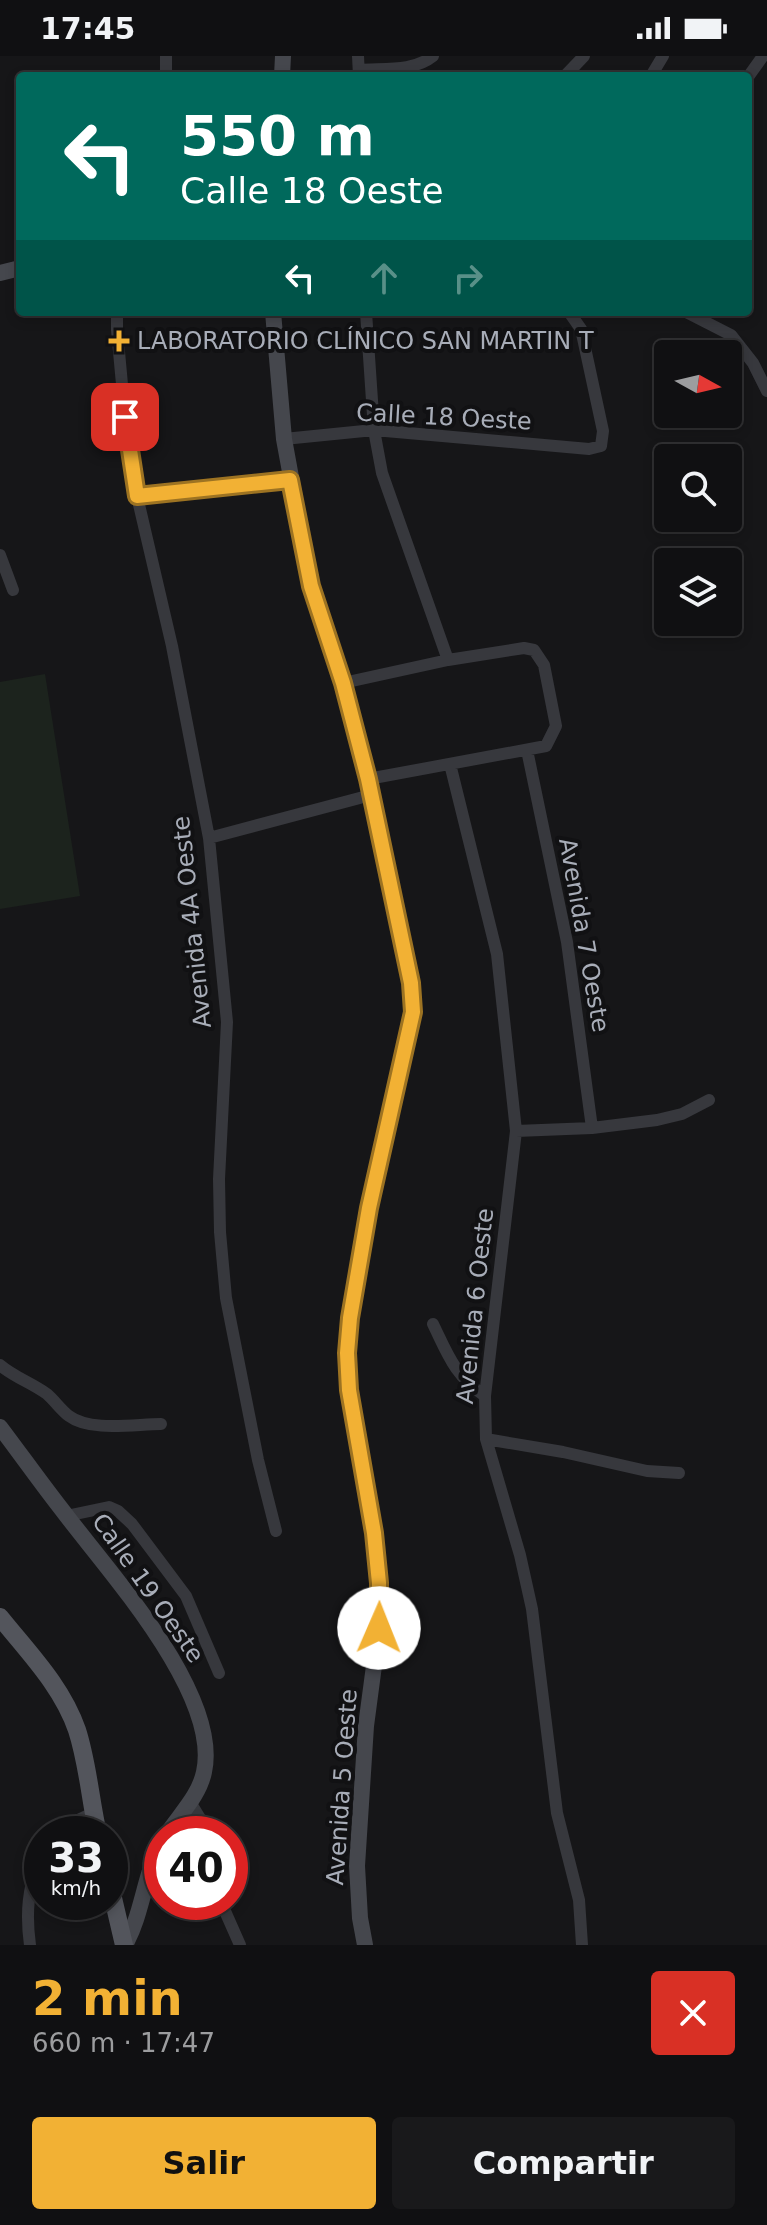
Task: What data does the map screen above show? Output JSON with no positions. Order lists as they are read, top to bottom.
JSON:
{
  "streets": {
    "street": [
      "Calle 18 Oeste",
      "Avenida 4A Oeste",
      "Avenida 7 Oeste",
      "Avenida 6 Oeste",
      "Calle 19 Oeste",
      "Avenida 5 Oeste"
    ]
  },
  "crossings": [
    ["Calle 18 Oeste", "Avenida 5 Oeste"]
  ],
  "places": {
    "health": ["LABORATORIO CLÍNICO SAN MARTIN T"]
  },
  "north": "right",
  "page": {
    "status": "17:45",
    "turn": ["550 m", "Calle 18 Oeste"],
    "speed": "33 km/h",
    "limit": "40",
    "heading": ["2 min", "660 m · 17:47"],
    "buttons": ["Salir", "Compartir"]
  }
}
